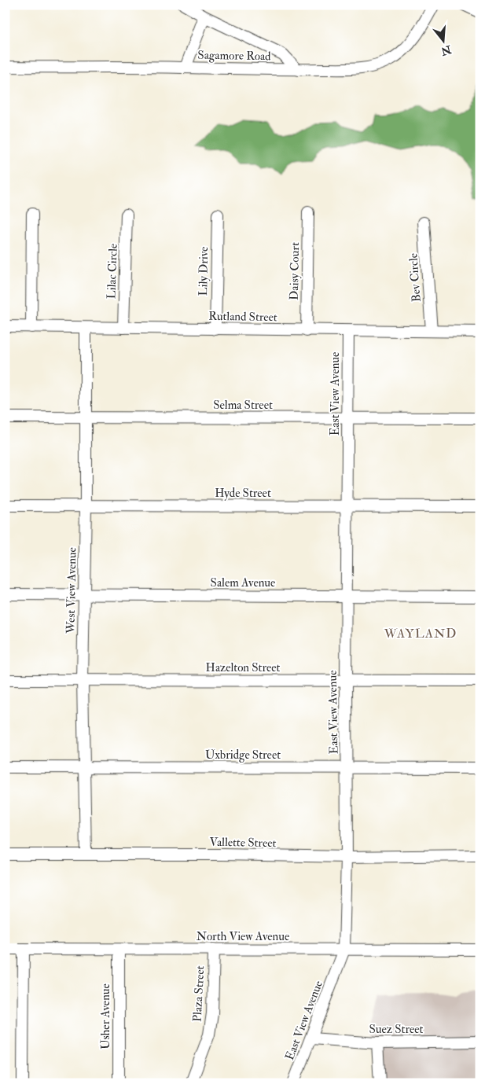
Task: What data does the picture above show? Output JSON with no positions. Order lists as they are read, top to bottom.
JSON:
{
  "streets": {
    "street": [
      "Sagamore Road",
      "Lilac Circle",
      "Lily Drive",
      "Daisy Court",
      "Bev Circle",
      "Rutland Street",
      "East View Avenue",
      "Selma Street",
      "Hyde Street",
      "Salem Avenue",
      "West View Avenue",
      "Hazelton Street",
      "Uxbridge Street",
      "Vallette Street",
      "North View Avenue",
      "Plaza Street",
      "Usher Avenue",
      "Suez Street"
    ]
  },
  "crossings": [
    ["Lilac Circle", "Rutland Street"],
    ["Lily Drive", "Rutland Street"],
    ["Daisy Court", "Rutland Street"],
    ["Bev Circle", "Rutland Street"],
    ["Rutland Street", "East View Avenue"],
    ["Rutland Street", "West View Avenue"],
    ["East View Avenue", "Selma Street"],
    ["East View Avenue", "Hyde Street"],
    ["East View Avenue", "Salem Avenue"],
    ["East View Avenue", "Hazelton Street"],
    ["East View Avenue", "Uxbridge Street"],
    ["East View Avenue", "Vallette Street"],
    ["East View Avenue", "North View Avenue"],
    ["East View Avenue", "Suez Street"],
    ["Selma Street", "West View Avenue"],
    ["Hyde Street", "West View Avenue"],
    ["Salem Avenue", "West View Avenue"],
    ["West View Avenue", "Hazelton Street"],
    ["West View Avenue", "Uxbridge Street"],
    ["West View Avenue", "Vallette Street"],
    ["North View Avenue", "Plaza Street"],
    ["North View Avenue", "Usher Avenue"]
  ],
  "districts": ["WAYLAND"],
  "north": "bottom"
}
